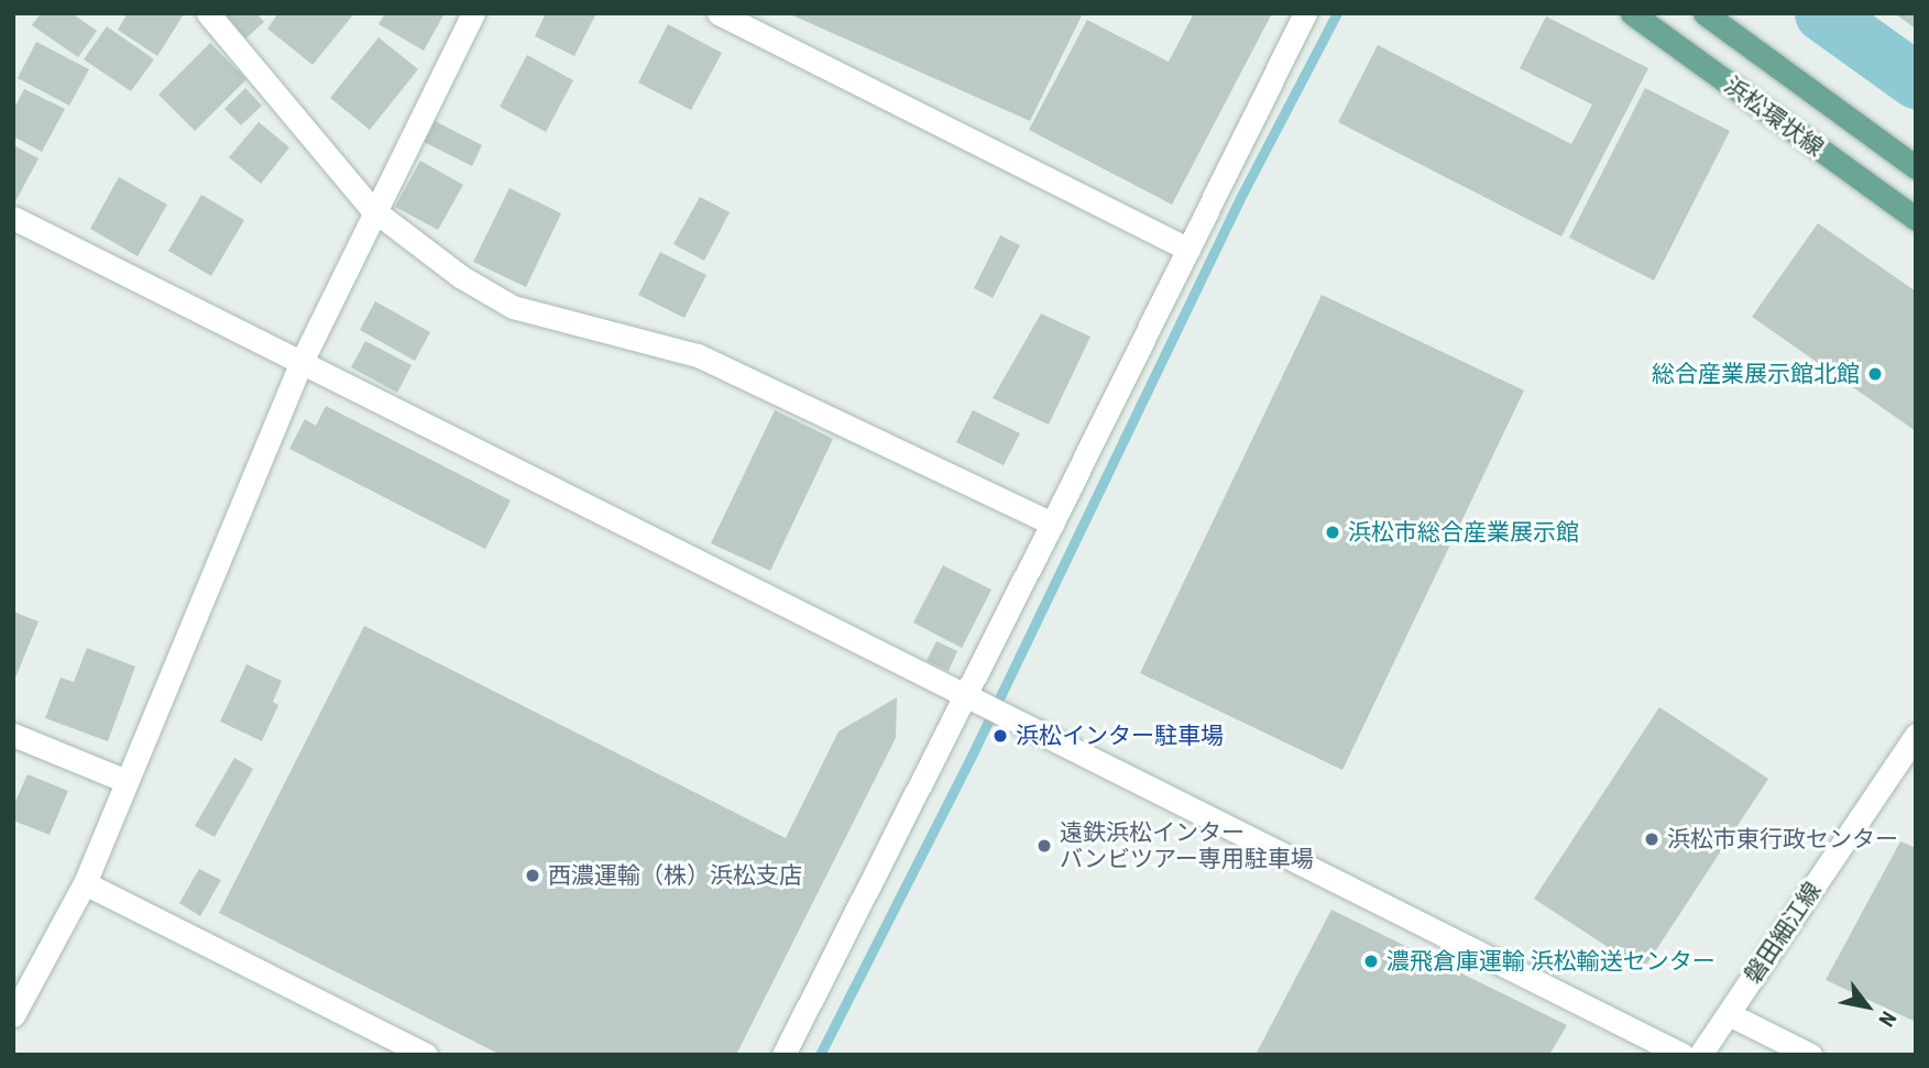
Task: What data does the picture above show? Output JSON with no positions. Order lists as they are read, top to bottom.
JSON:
{
  "streets": {
    "main road": ["浜松環状線"],
    "street": ["磐田細江線"]
  },
  "places": [
    "総合産業展示館北館",
    "浜松市総合産業展示館",
    "浜松インター駐車場",
    "浜松市東行政センター",
    "遠鉄浜松インター バンビツアー専用駐車場",
    "西濃運輸（株）浜松支店",
    "濃飛倉庫運輸 浜松輸送センター"
  ],
  "north": "bottom right"
}
